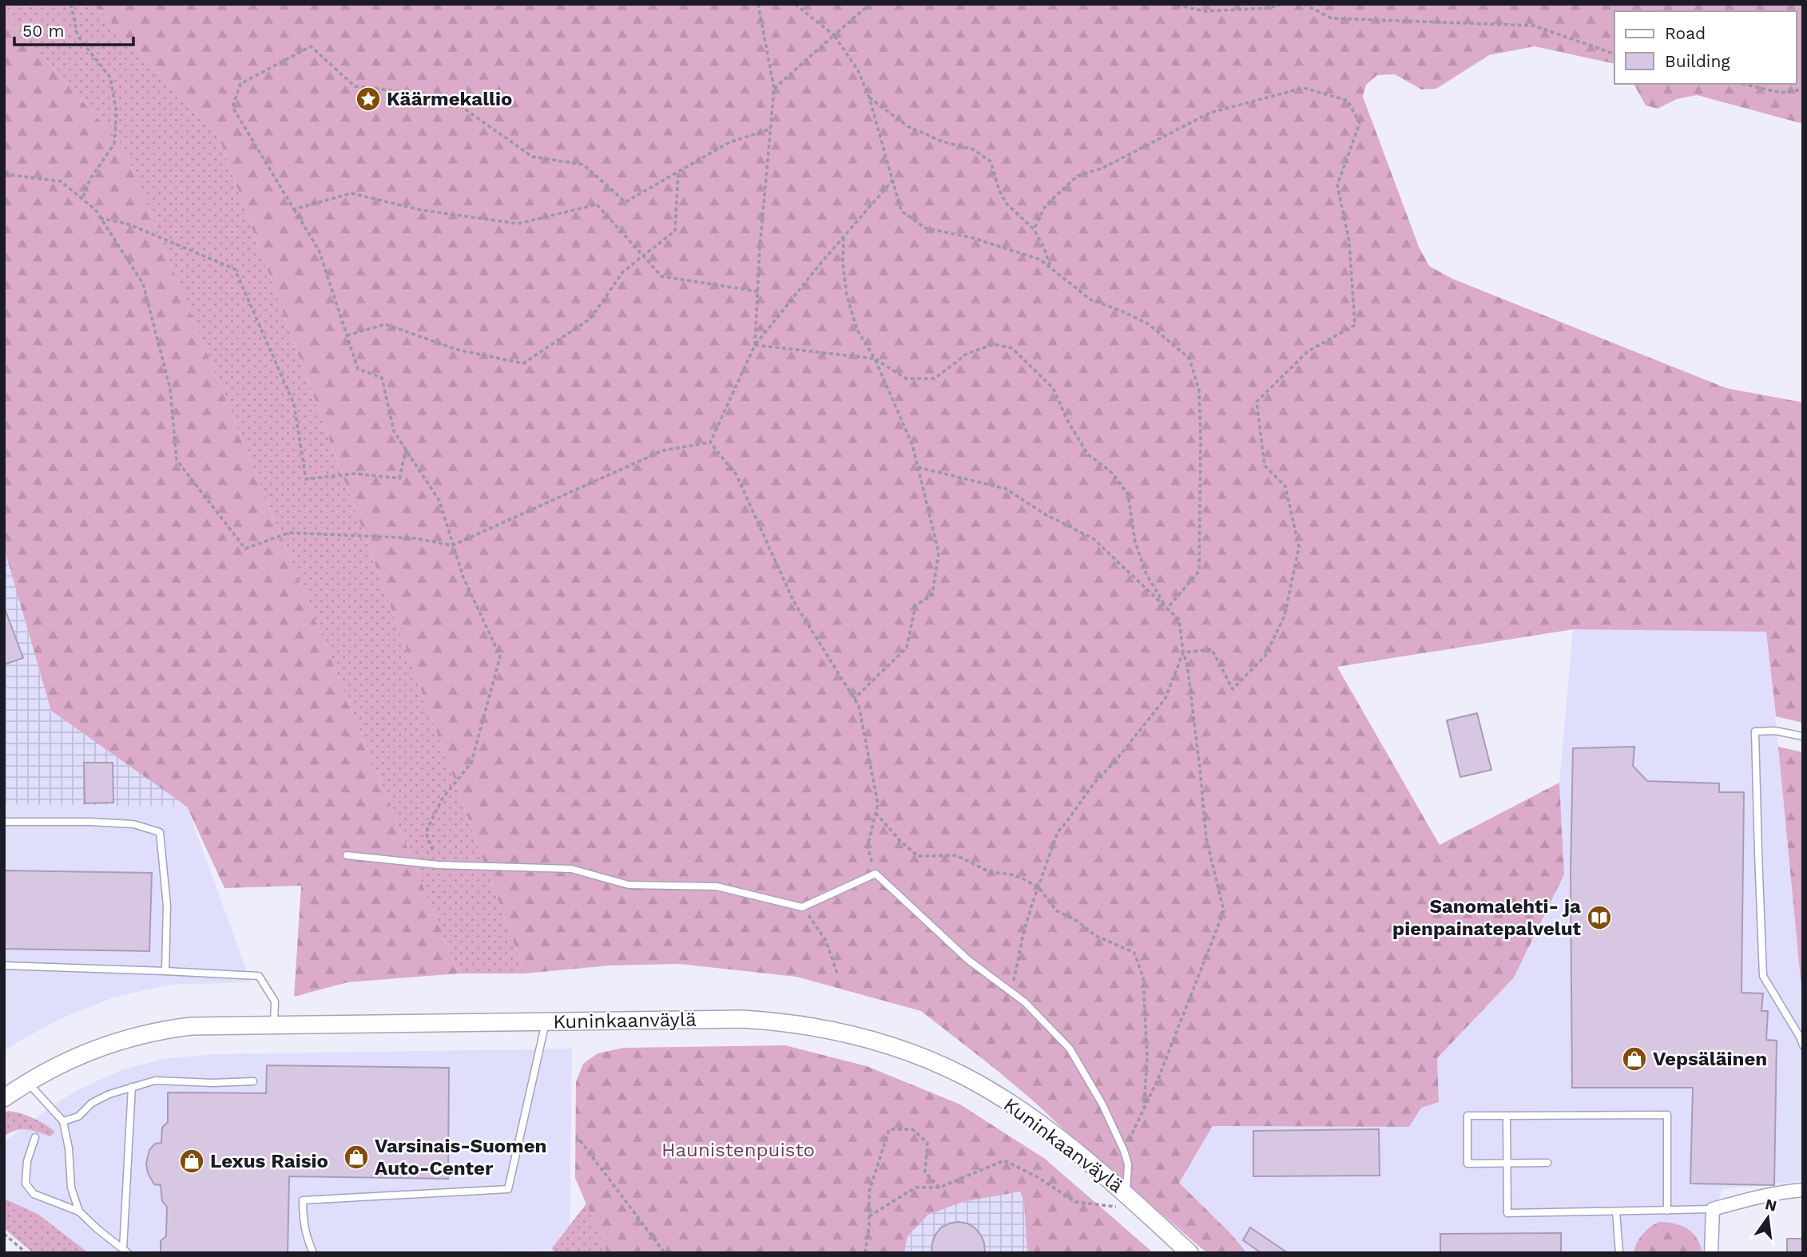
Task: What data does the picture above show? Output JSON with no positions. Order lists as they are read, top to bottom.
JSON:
{
  "streets": {
    "street": ["Kuninkaanväylä"]
  },
  "parks": ["Haunistenpuisto"],
  "places": {
    "place": ["Käärmekallio"],
    "library": ["Sanomalehti- ja pienpainatepalvelut"],
    "shop": ["Vepsäläinen", "Varsinais-Suomen Auto-Center", "Lexus Raisio"]
  },
  "legend": ["Road", "Building"],
  "scale_bar": "50 m",
  "north": "top"
}
